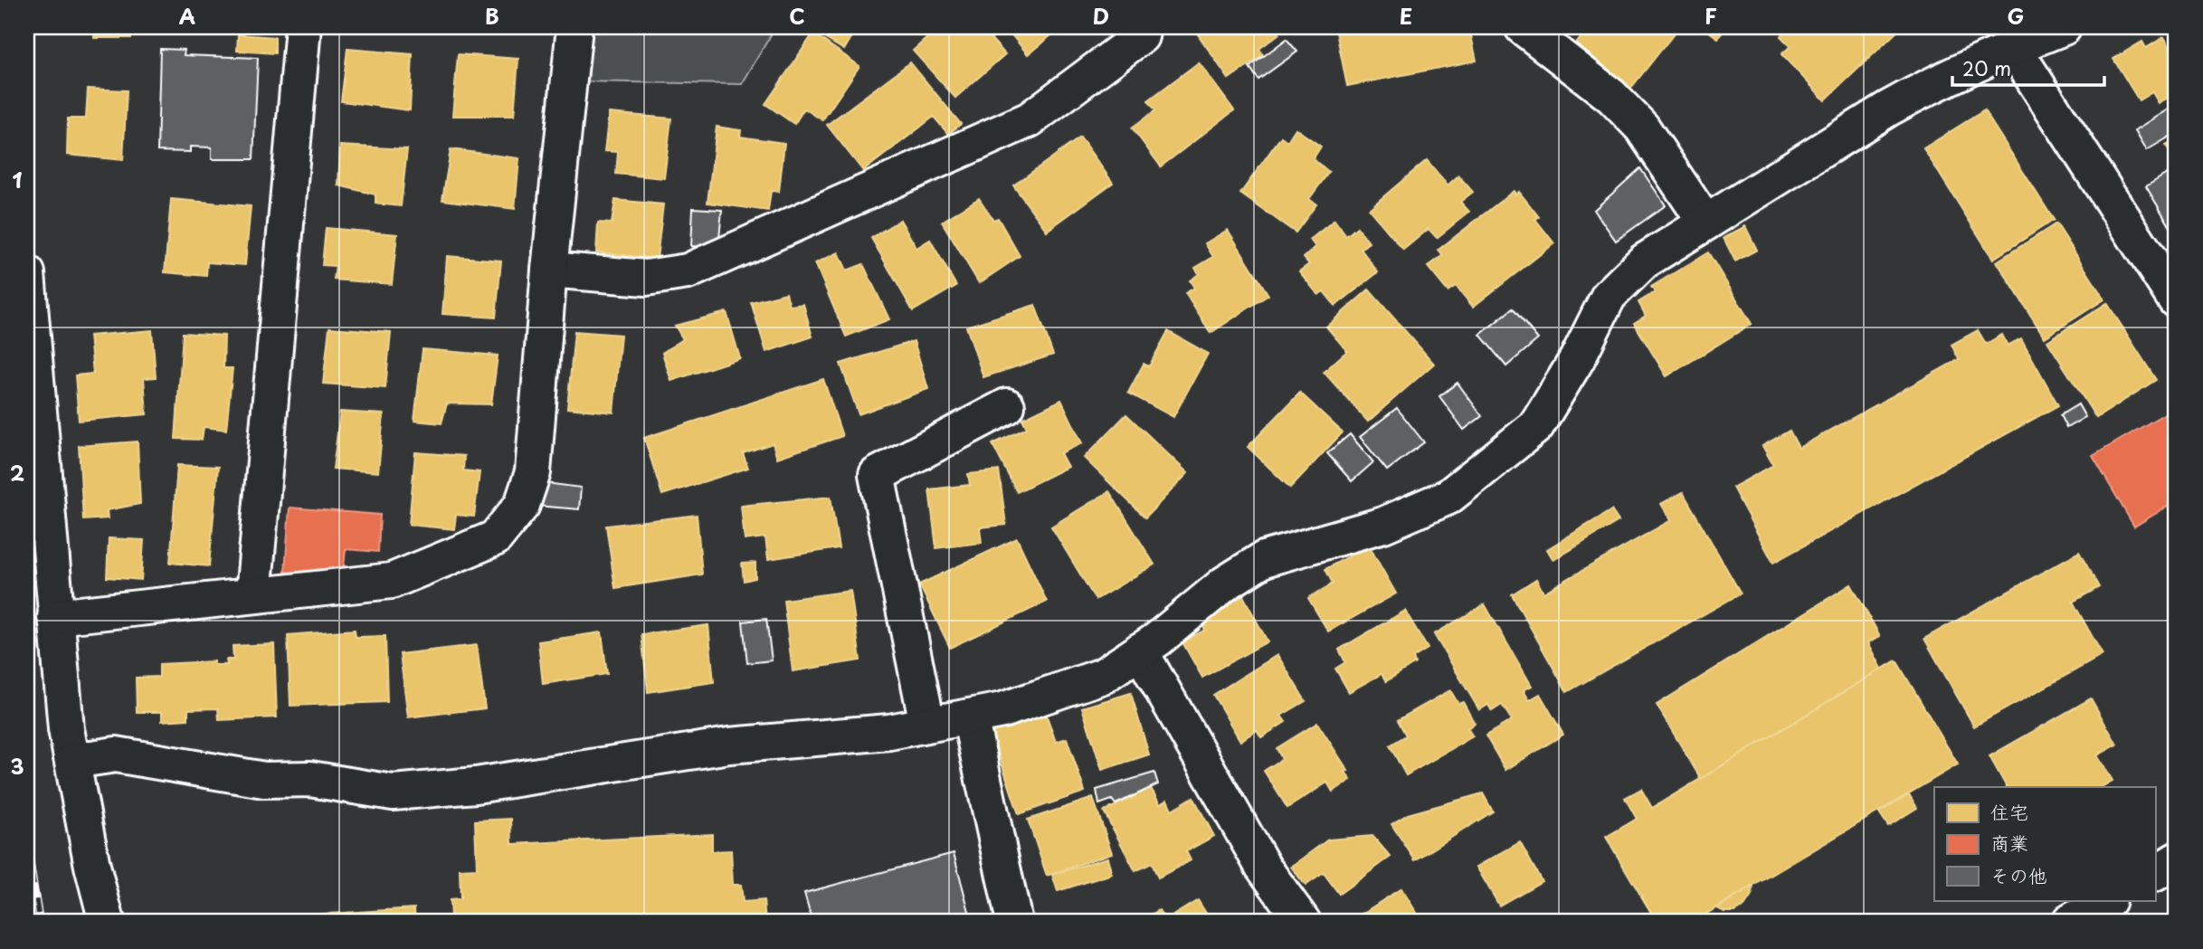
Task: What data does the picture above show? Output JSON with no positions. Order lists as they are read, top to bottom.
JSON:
{
  "legend": ["住宅", "商業", "その他"],
  "scale_bar": "20 m",
  "grid": {
    "columns": [
      "A",
      "B",
      "C",
      "D",
      "E",
      "F",
      "G"
    ],
    "rows": ["1", "2", "3"]
  }
}
